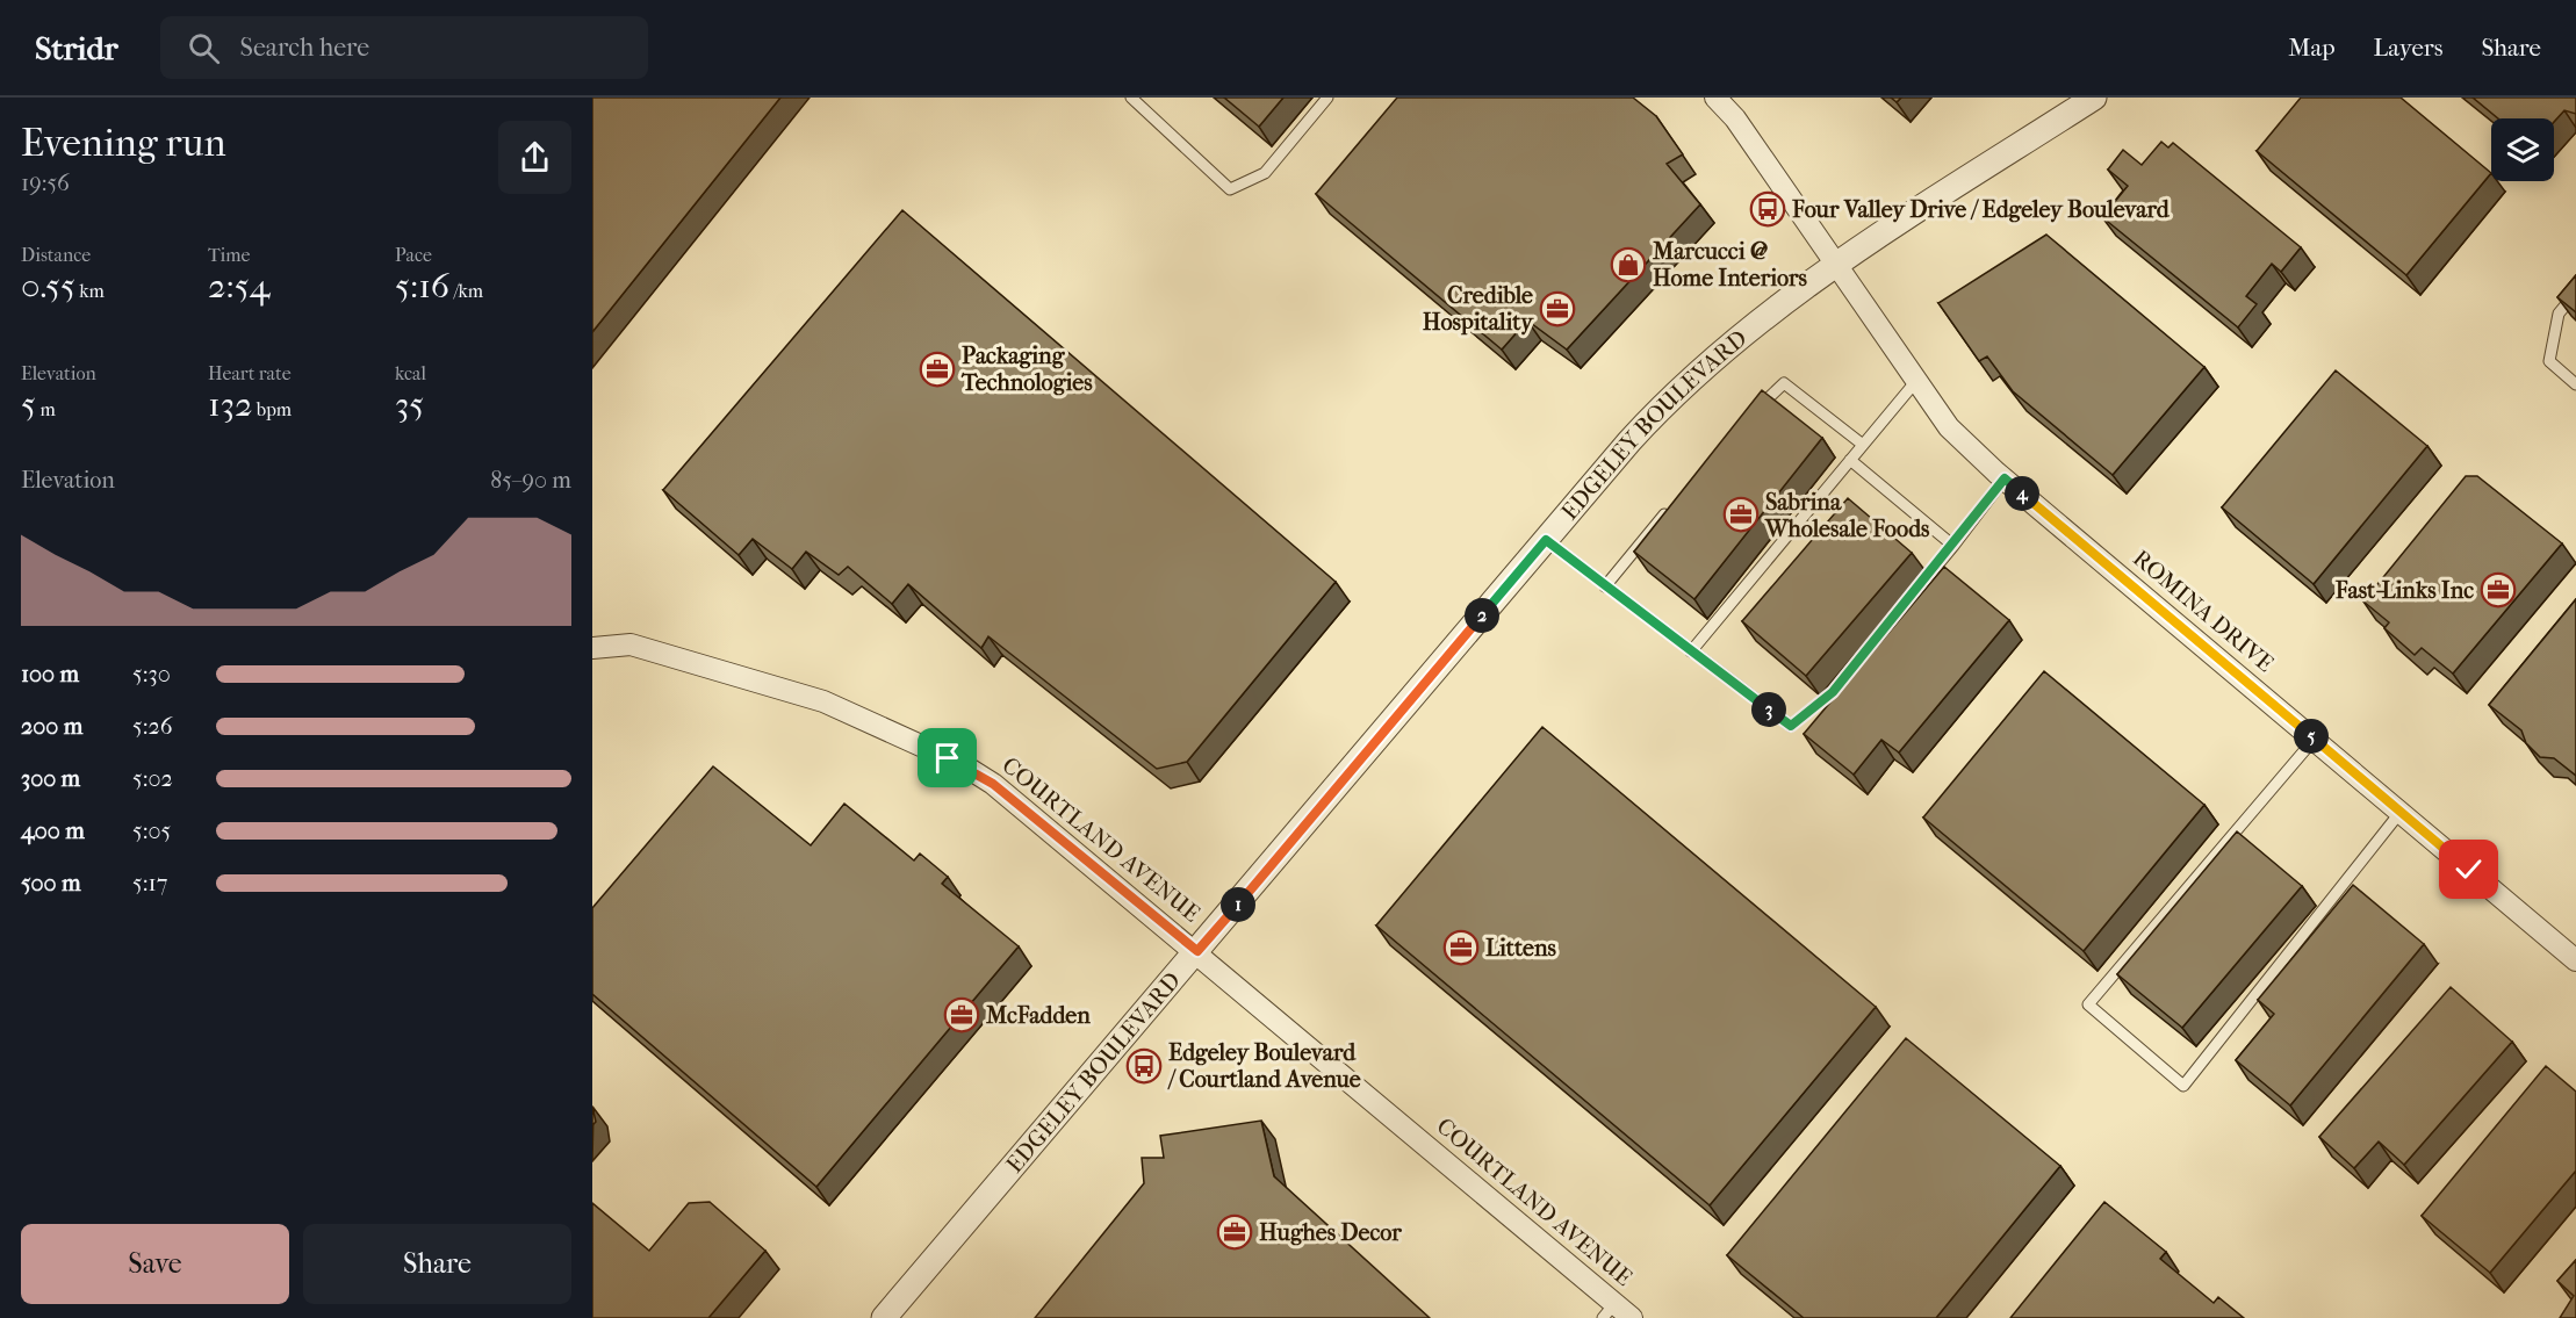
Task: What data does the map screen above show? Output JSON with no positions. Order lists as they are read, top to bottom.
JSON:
{
  "streets": {
    "street": ["EDGELEY BOULEVARD", "ROMINA DRIVE", "COURTLAND AVENUE"]
  },
  "crossings": [
    ["EDGELEY BOULEVARD", "ROMINA DRIVE"],
    ["EDGELEY BOULEVARD", "COURTLAND AVENUE"]
  ],
  "places": {
    "bus stop": ["Four Valley Drive / Edgeley Boulevard", "Edgeley Boulevard / Courtland Avenue"],
    "shop": ["Marcucci @ Home Interiors"],
    "office": [
      "Credible Hospitality",
      "Packaging Technologies",
      "Sabrina Wholesale Foods",
      "Fast-Links Inc",
      "Littens",
      "McFadden",
      "Hughes Decor"
    ]
  },
  "page": {
    "header": "Stridr",
    "search": "Search here",
    "nav": ["Map", "Layers", "Share"],
    "heading": ["Evening run", "19:56"],
    "stats": [
      ["Distance", "0.55 km"],
      ["Time", "2:54"],
      ["Pace", "5:16 /km"],
      ["Elevation", "5 m"],
      ["Heart rate", "132 bpm"],
      ["kcal", "35"]
    ],
    "chart": ["Elevation", "85–90 m"],
    "pins": [
      "4",
      "2",
      "3",
      "5",
      "1"
    ],
    "list": [
      {
        "name": "100 m",
        "note": "5:30"
      },
      {
        "name": "200 m",
        "note": "5:26"
      },
      {
        "name": "300 m",
        "note": "5:02"
      },
      {
        "name": "400 m",
        "note": "5:05"
      },
      {
        "name": "500 m",
        "note": "5:17"
      }
    ],
    "buttons": ["Save", "Share"]
  }
}
